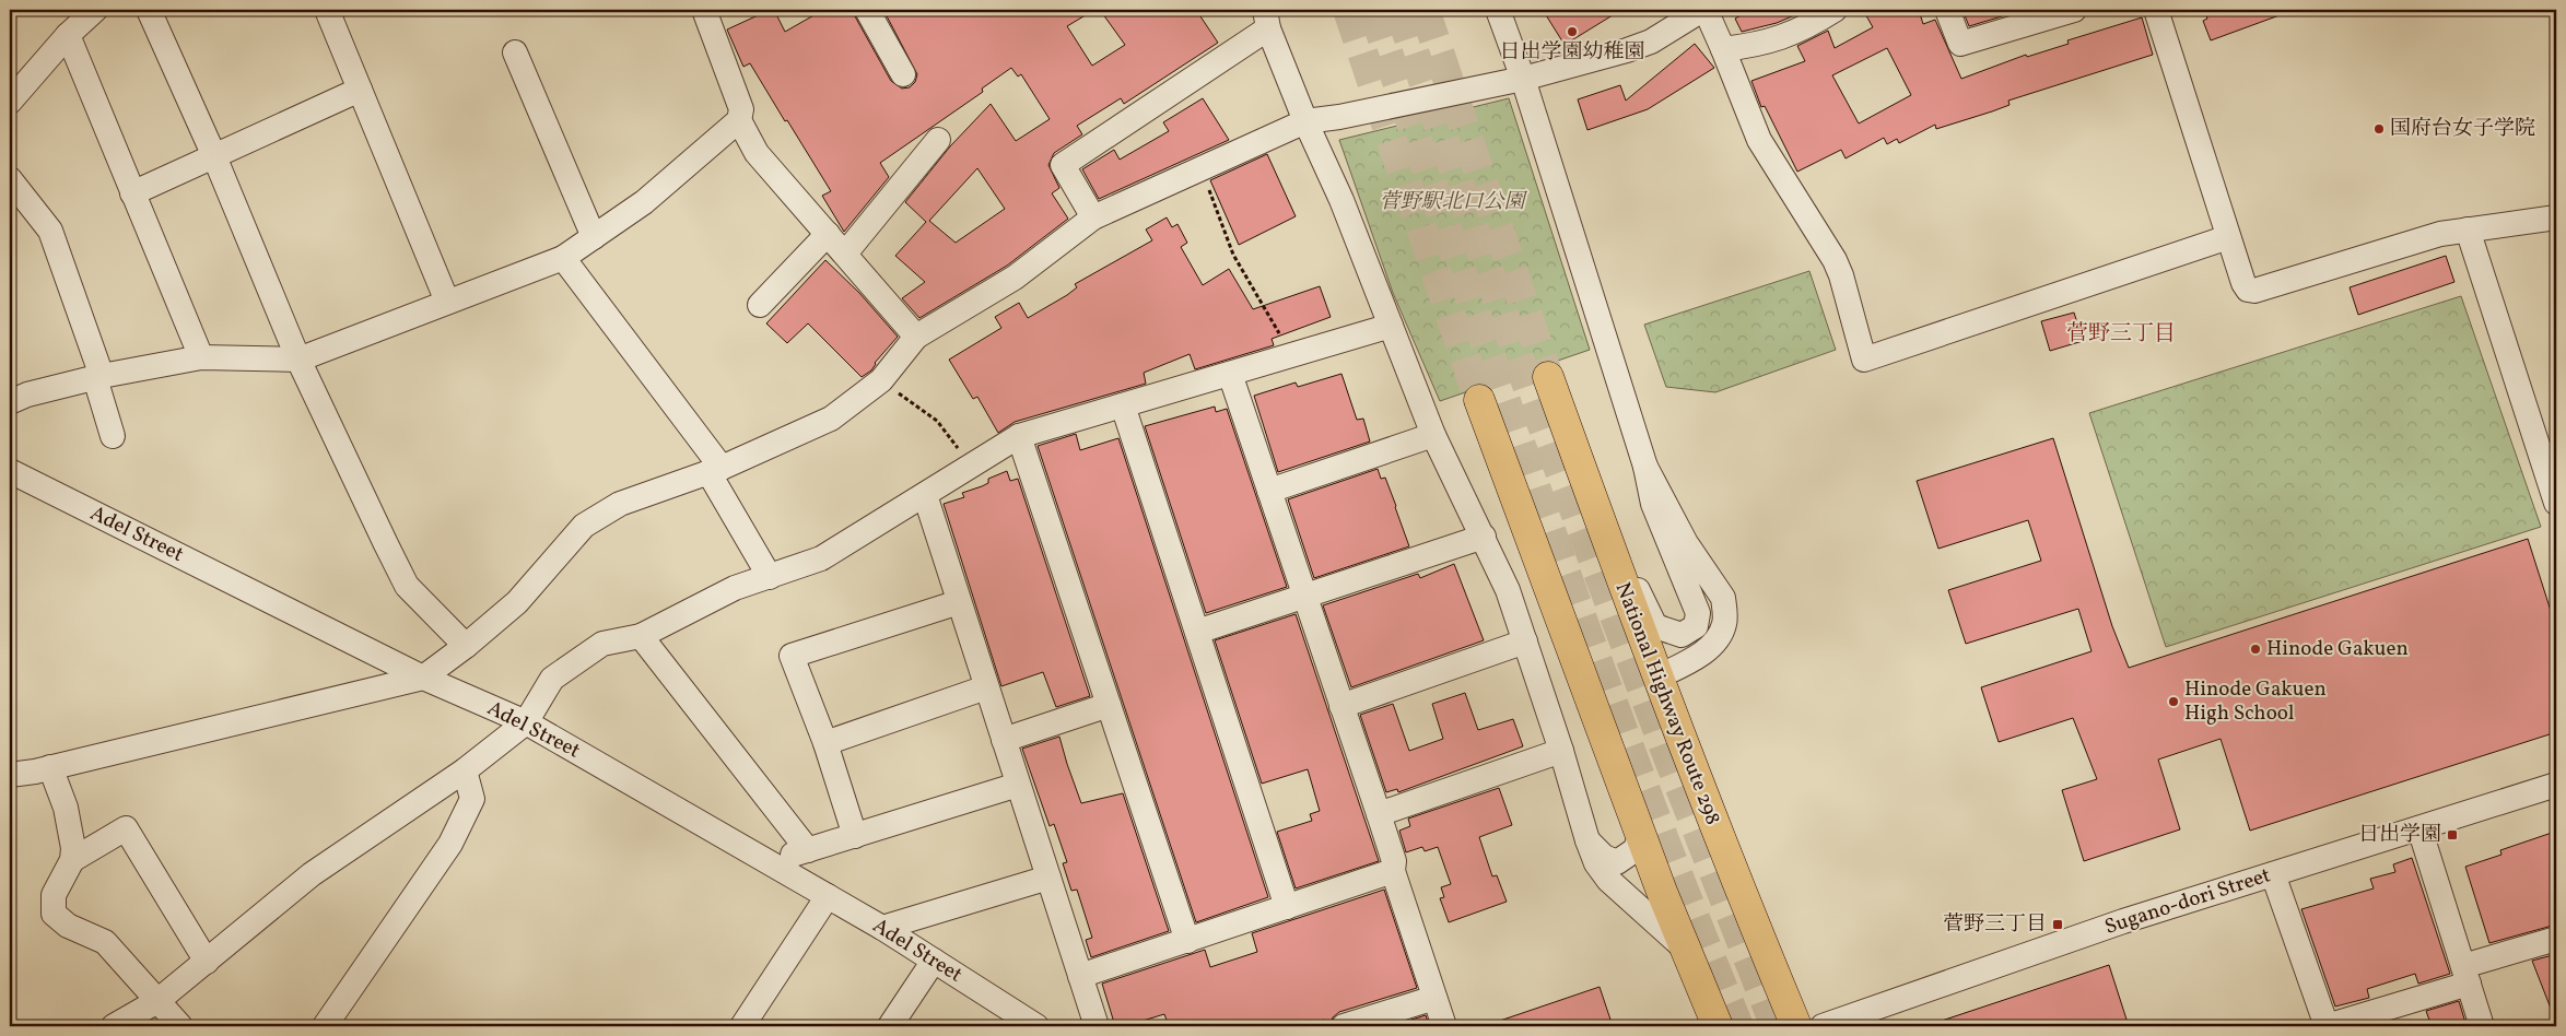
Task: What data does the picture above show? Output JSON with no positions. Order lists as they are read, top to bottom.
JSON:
{
  "streets": {
    "highway": ["National Highway Route 298"],
    "street": ["Adel Street", "Sugano-dori Street"]
  },
  "districts": ["菅野三丁目"],
  "parks": ["菅野駅北口公園"],
  "places": {
    "other": [
      "日出学園幼稚園",
      "国府台女子学院",
      "Hinode Gakuen",
      "Hinode Gakuen High School"
    ],
    "transit": ["日出学園", "菅野三丁目"]
  }
}
